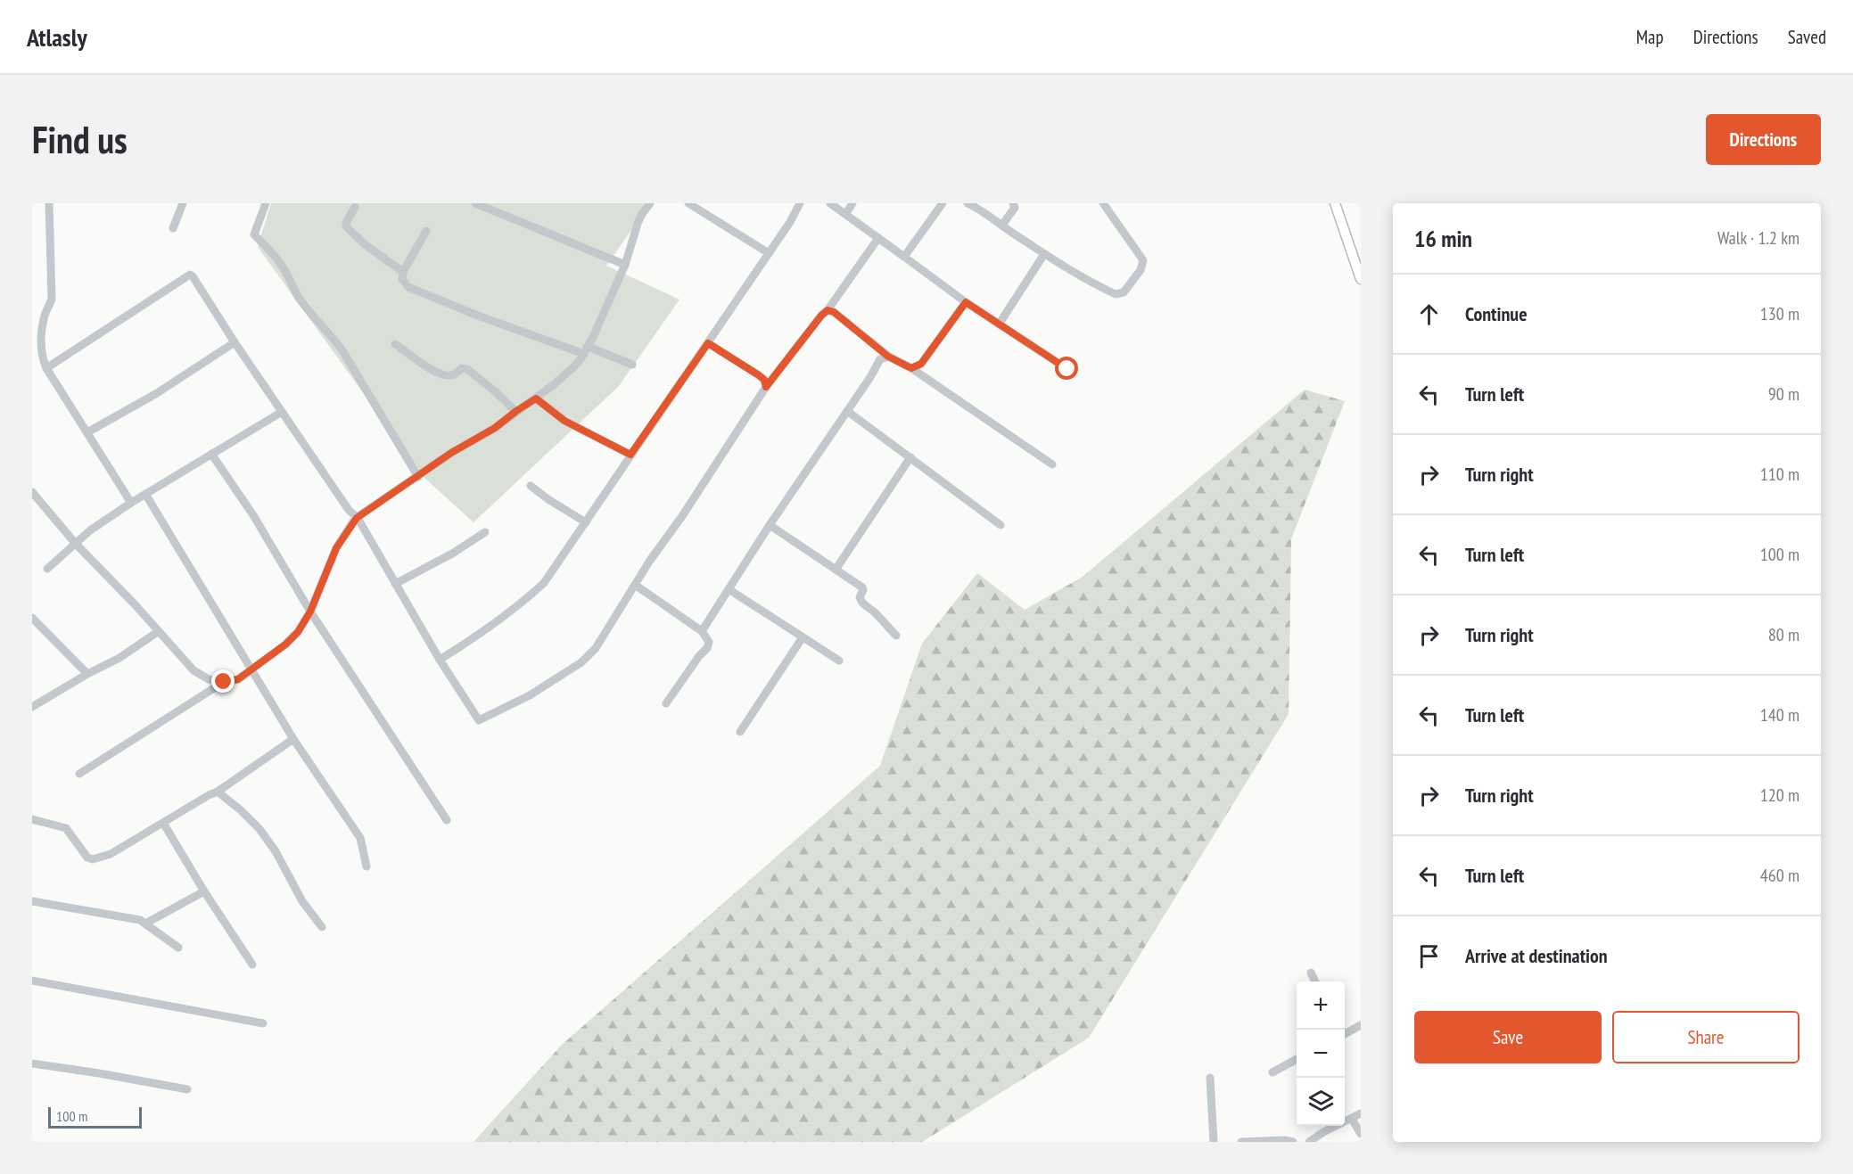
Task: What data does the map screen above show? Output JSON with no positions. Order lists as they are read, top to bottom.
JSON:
{
  "scale_bar": "100 m",
  "page": {
    "header": "Atlasly",
    "nav": ["Map", "Directions", "Saved"],
    "buttons": [
      "Directions",
      ["Save", "Share"]
    ],
    "title": "Find us",
    "heading": ["16 min", "Walk · 1.2 km"],
    "list": [
      ["Continue", "130 m"],
      ["Turn left", "90 m"],
      ["Turn right", "110 m"],
      ["Turn left", "100 m"],
      ["Turn right", "80 m"],
      ["Turn left", "140 m"],
      ["Turn right", "120 m"],
      ["Turn left", "460 m"],
      "Arrive at destination"
    ],
    "map_buttons": ["+", "−"],
    "scale": "100 m"
  }
}
